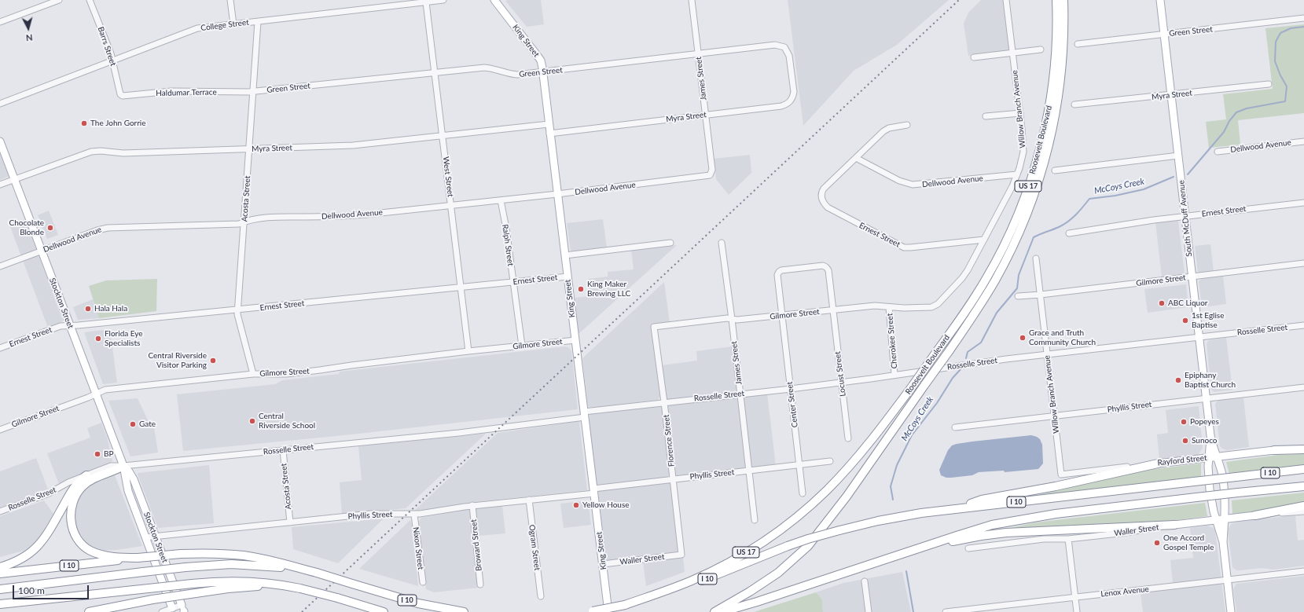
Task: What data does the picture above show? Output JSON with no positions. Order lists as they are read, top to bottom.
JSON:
{
  "streets": {
    "highway": ["Roosevelt Boulevard", "US 17", "I 10"],
    "main road": [
      "King Street",
      "South McDuff Avenue",
      "Stockton Street",
      "Rayford Street",
      "Waller Street"
    ],
    "street": [
      "College Street",
      "Green Street",
      "Barrs Street",
      "James Street",
      "Haldumar Terrace",
      "Myra Street",
      "Willow Branch Avenue",
      "Dellwood Avenue",
      "West Street",
      "Acosta Street",
      "Ernest Street",
      "Ralph Street",
      "Gilmore Street",
      "Rosselle Street",
      "Cherokee Street",
      "Locust Street",
      "Center Street",
      "Phyllis Street",
      "Florence Street",
      "Broward Street",
      "Ogram Street",
      "Nixon Street",
      "Lenox Avenue"
    ]
  },
  "crossings": [
    ["College Street", "Barrs Street"],
    ["College Street", "West Street"],
    ["College Street", "Acosta Street"],
    ["Green Street", "King Street"],
    ["Green Street", "James Street"],
    ["Green Street", "Haldumar Terrace"],
    ["Green Street", "Myra Street"],
    ["Green Street", "West Street"],
    ["Green Street", "Acosta Street"],
    ["Green Street", "South McDuff Avenue"],
    ["King Street", "Myra Street"],
    ["King Street", "Dellwood Avenue"],
    ["King Street", "Ernest Street"],
    ["King Street", "Gilmore Street"],
    ["King Street", "Rosselle Street"],
    ["King Street", "Phyllis Street"],
    ["King Street", "Waller Street"],
    ["Barrs Street", "Haldumar Terrace"],
    ["James Street", "Myra Street"],
    ["James Street", "Dellwood Avenue"],
    ["James Street", "Gilmore Street"],
    ["James Street", "Rosselle Street"],
    ["James Street", "Phyllis Street"],
    ["Haldumar Terrace", "Acosta Street"],
    ["Myra Street", "West Street"],
    ["Myra Street", "Acosta Street"],
    ["Myra Street", "South McDuff Avenue"],
    ["Myra Street", "Stockton Street"],
    ["Willow Branch Avenue", "Dellwood Avenue"],
    ["Willow Branch Avenue", "Ernest Street"],
    ["Willow Branch Avenue", "Gilmore Street"],
    ["Willow Branch Avenue", "Rosselle Street"],
    ["Willow Branch Avenue", "Phyllis Street"],
    ["Willow Branch Avenue", "Rayford Street"],
    ["Roosevelt Boulevard", "I 10"],
    ["Dellwood Avenue", "West Street"],
    ["Dellwood Avenue", "Acosta Street"],
    ["Dellwood Avenue", "Ernest Street"],
    ["Dellwood Avenue", "Ralph Street"],
    ["Dellwood Avenue", "Stockton Street"],
    ["West Street", "Ernest Street"],
    ["West Street", "Gilmore Street"],
    ["Acosta Street", "Ernest Street"],
    ["Acosta Street", "Gilmore Street"],
    ["Acosta Street", "Rosselle Street"],
    ["Acosta Street", "Phyllis Street"],
    ["Ernest Street", "South McDuff Avenue"],
    ["Ernest Street", "Ralph Street"],
    ["Ernest Street", "Stockton Street"],
    ["South McDuff Avenue", "Gilmore Street"],
    ["South McDuff Avenue", "Rosselle Street"],
    ["South McDuff Avenue", "Phyllis Street"],
    ["South McDuff Avenue", "Rayford Street"],
    ["South McDuff Avenue", "Waller Street"],
    ["South McDuff Avenue", "Lenox Avenue"],
    ["Ralph Street", "Gilmore Street"],
    ["Gilmore Street", "Stockton Street"],
    ["Gilmore Street", "Cherokee Street"],
    ["Gilmore Street", "Locust Street"],
    ["Gilmore Street", "Center Street"],
    ["Gilmore Street", "Florence Street"],
    ["Stockton Street", "Rosselle Street"],
    ["Stockton Street", "Phyllis Street"],
    ["Rosselle Street", "Cherokee Street"],
    ["Rosselle Street", "Locust Street"],
    ["Rosselle Street", "Center Street"],
    ["Rosselle Street", "Florence Street"],
    ["Locust Street", "Center Street"],
    ["Center Street", "Phyllis Street"],
    ["Phyllis Street", "Florence Street"],
    ["Phyllis Street", "Broward Street"],
    ["Phyllis Street", "Ogram Street"],
    ["Phyllis Street", "Nixon Street"],
    ["Florence Street", "Waller Street"]
  ],
  "water": ["McCoys Creek"],
  "places": [
    "The John Gorrie",
    "Chocolate Blonde",
    "King Maker Brewing LLC",
    "ABC Liquor",
    "Hala Hala",
    "1st Eglise Baptise",
    "Grace and Truth Community Church",
    "Florida Eye Specialists",
    "Central Riverside Visitor Parking",
    "Epiphany Baptist Church",
    "Central Riverside School",
    "Popeyes",
    "Gate",
    "Sunoco",
    "BP",
    "Yellow House",
    "One Accord Gospel Temple"
  ],
  "scale_bar": "100 m",
  "north": "bottom"
}
